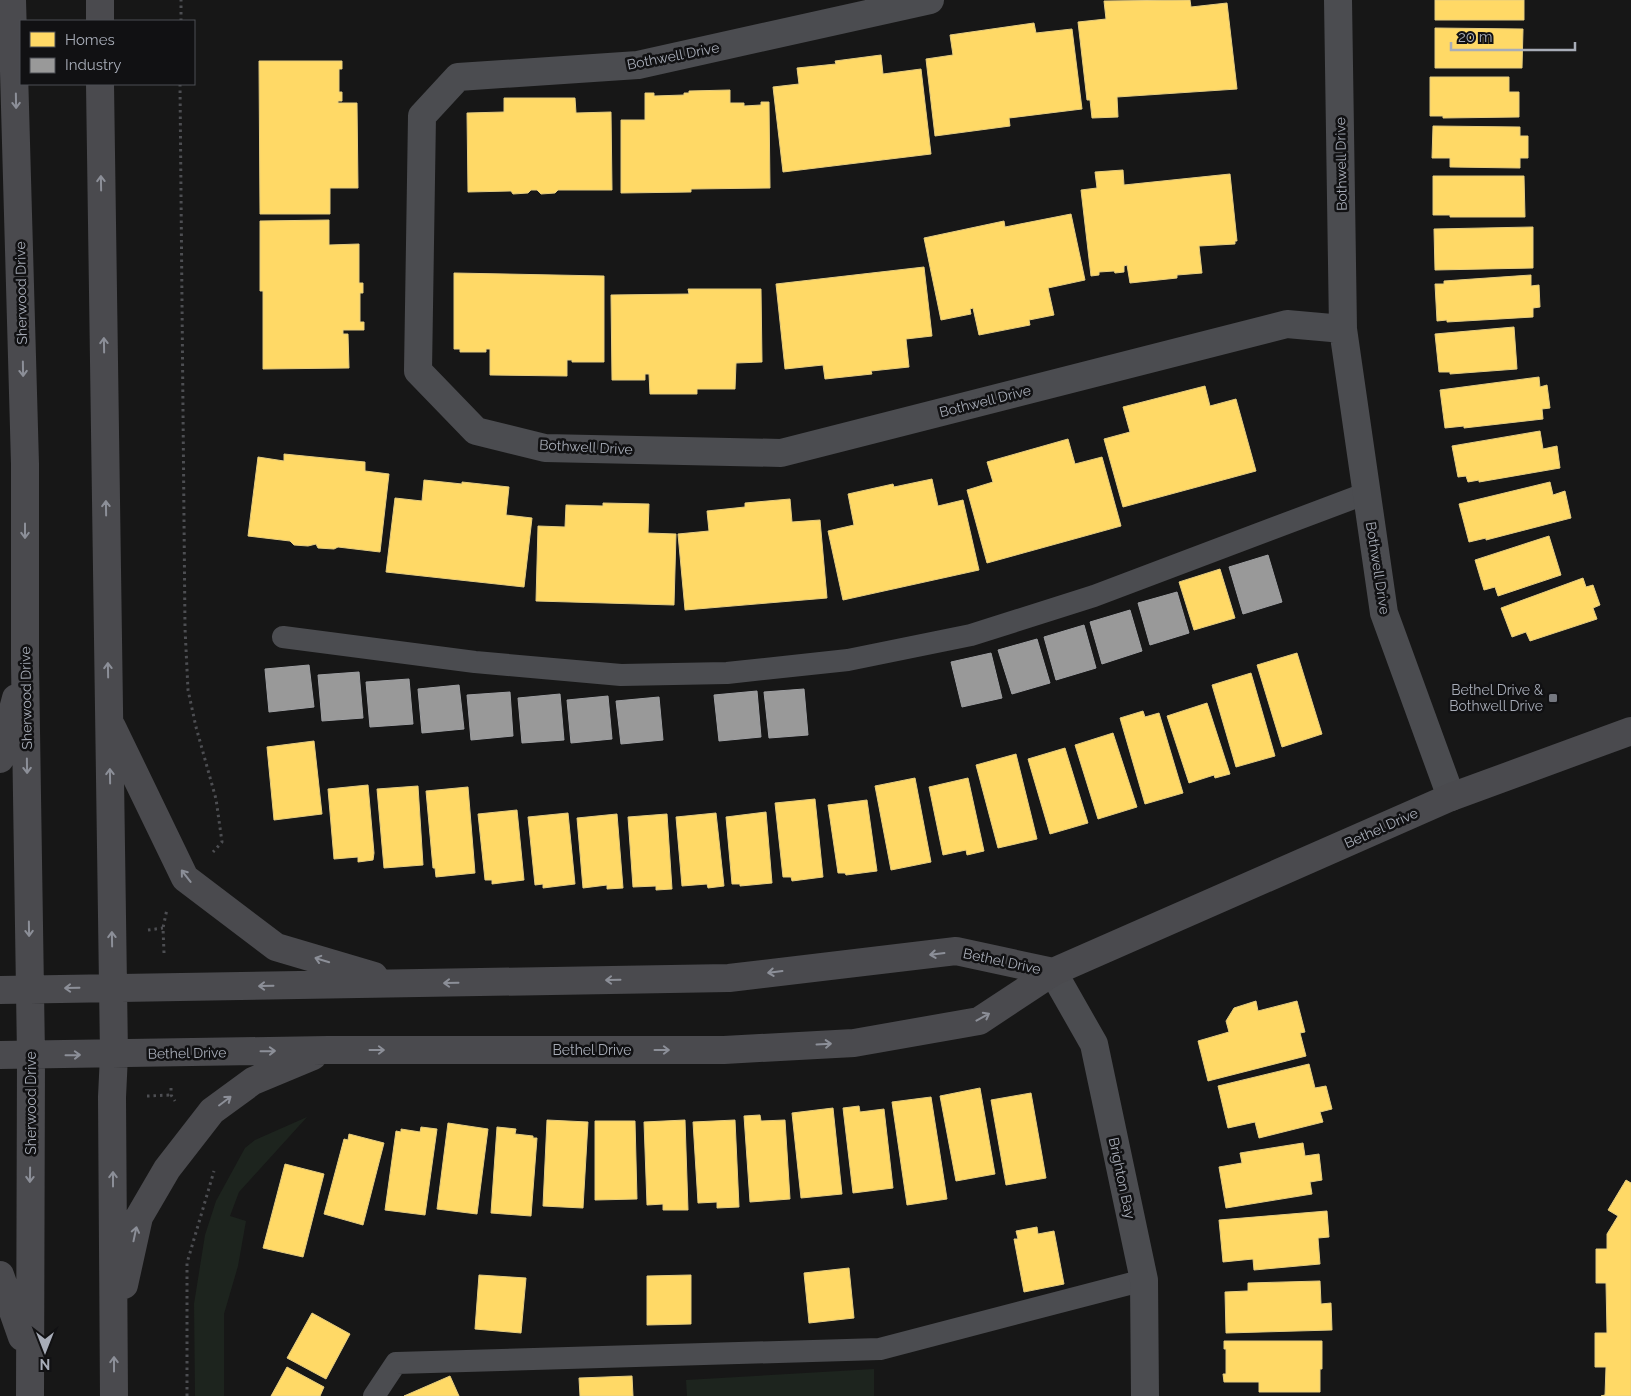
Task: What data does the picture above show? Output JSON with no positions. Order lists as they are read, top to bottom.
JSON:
{
  "streets": {
    "main road": ["Sherwood Drive", "Bethel Drive"],
    "street": ["Bothwell Drive", "Brighton Bay"]
  },
  "crossings": [
    ["Bothwell Drive", "Bethel Drive"],
    ["Sherwood Drive", "Bethel Drive"],
    ["Bethel Drive", "Brighton Bay"]
  ],
  "places": {
    "transit": ["Bethel Drive & Bothwell Drive"]
  },
  "legend": ["Homes", "Industry"],
  "scale_bar": "20 m",
  "north": "bottom"
}
